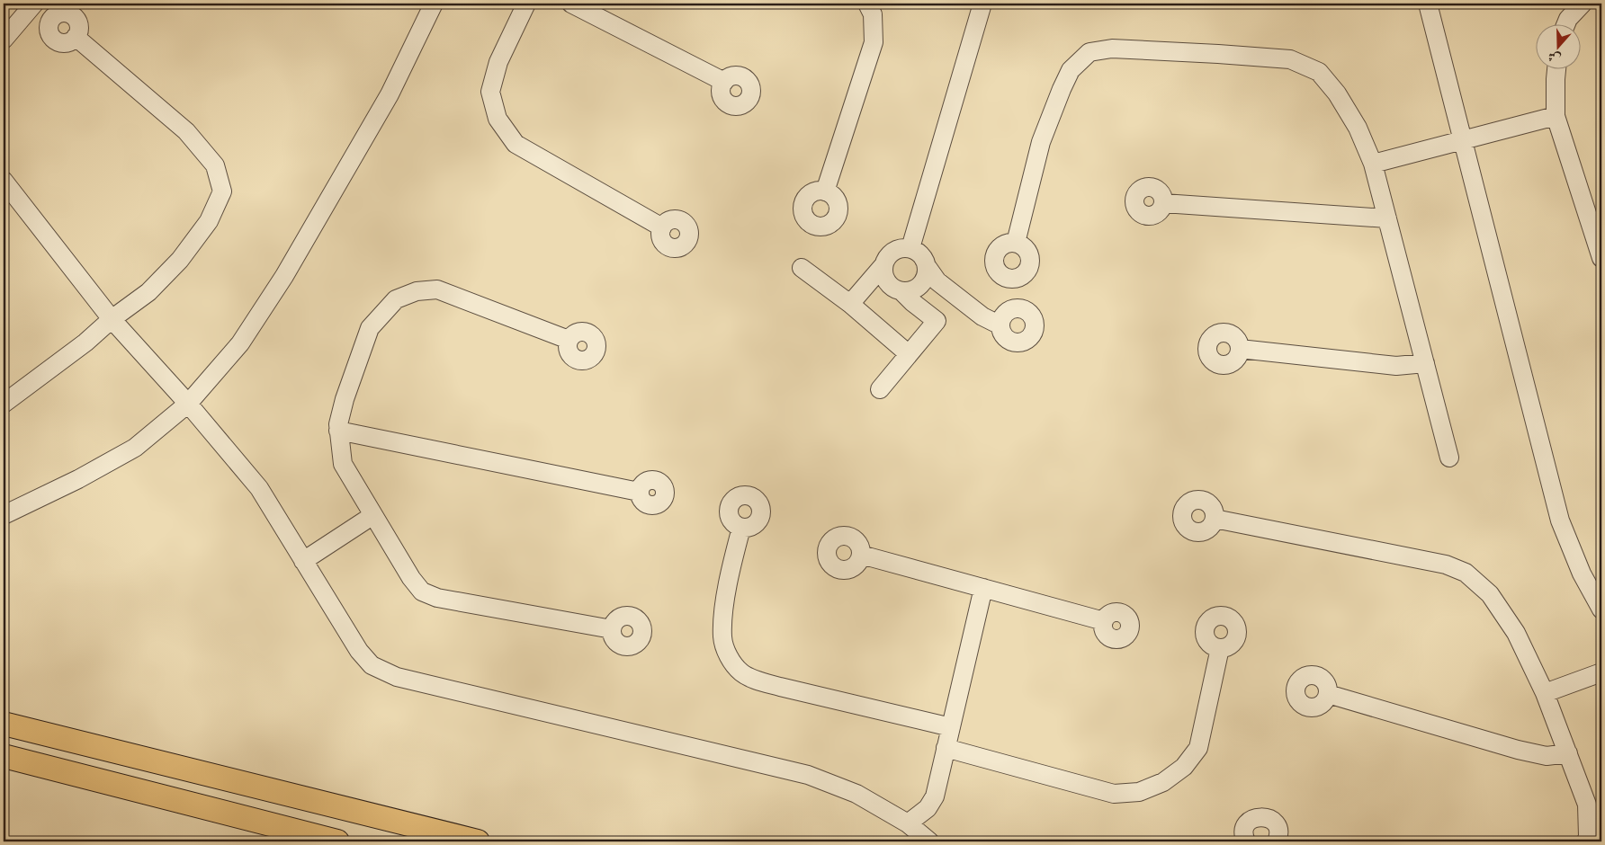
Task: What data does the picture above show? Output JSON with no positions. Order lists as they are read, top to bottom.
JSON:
{
  "north": "bottom"
}
